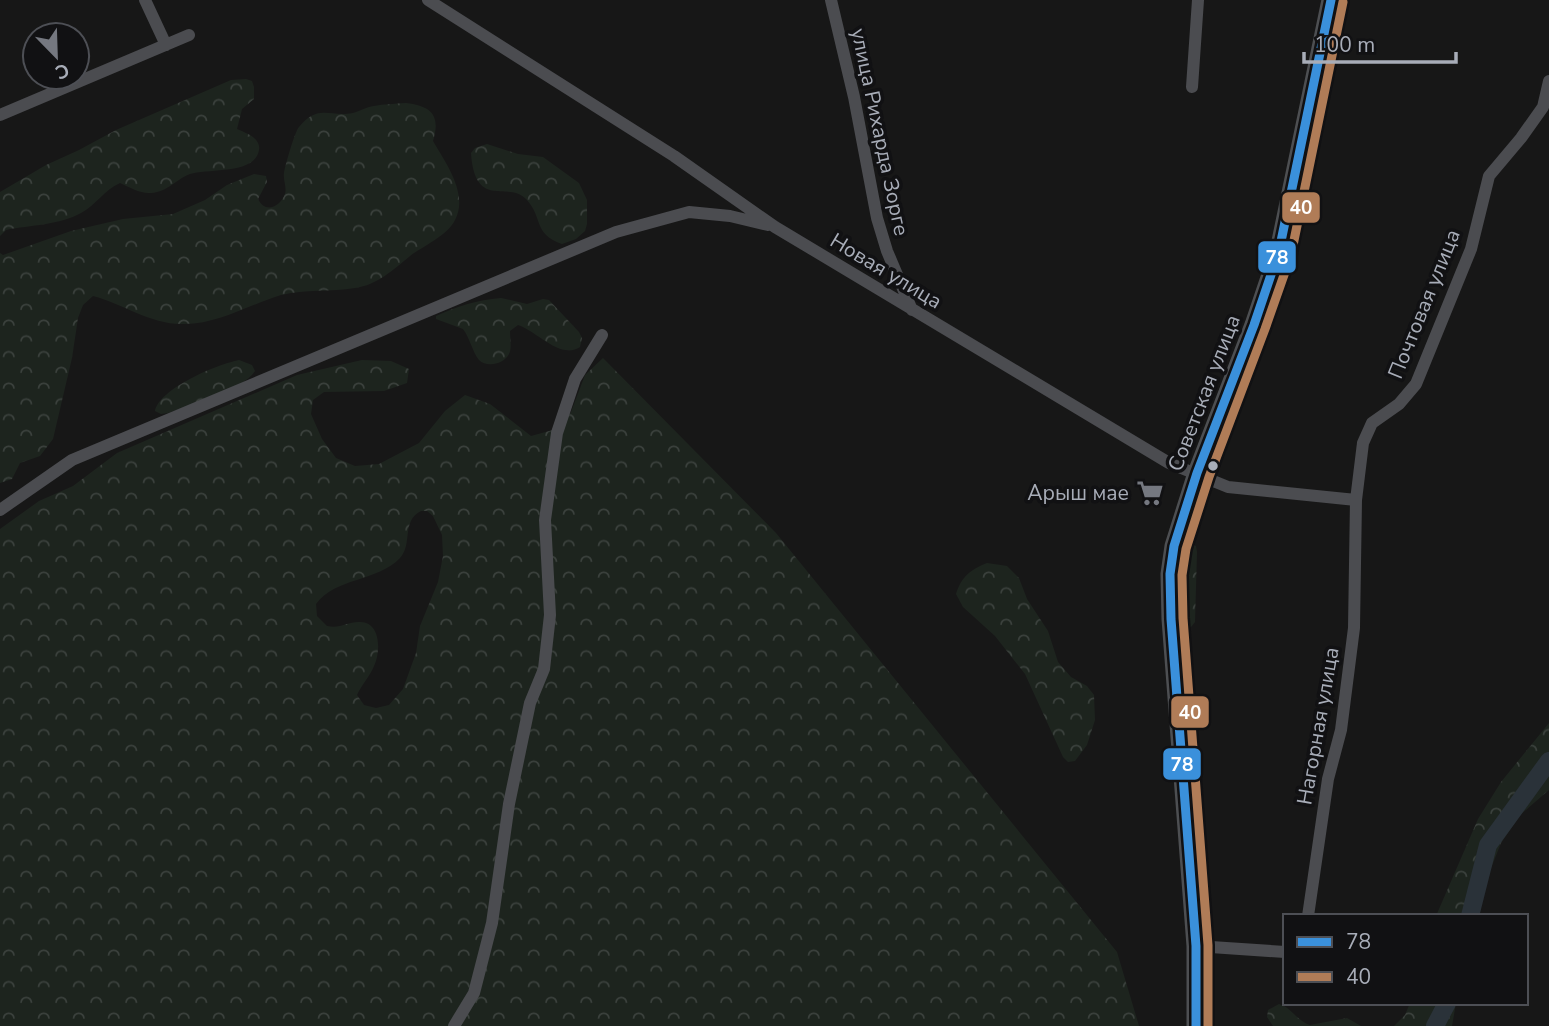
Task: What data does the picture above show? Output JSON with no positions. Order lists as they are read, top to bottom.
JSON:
{
  "streets": {
    "main road": ["Советская улица"],
    "street": [
      "улица Рихарда Зорге",
      "Новая улица",
      "Почтовая улица",
      "Нагорная улица"
    ]
  },
  "crossings": [
    ["улица Рихарда Зорге", "Новая улица"],
    ["Новая улица", "Почтовая улица"],
    ["Новая улица", "Советская улица"],
    ["Новая улица", "Нагорная улица"],
    ["Почтовая улица", "Нагорная улица"]
  ],
  "places": {
    "supermarket": ["Арыш мае"]
  },
  "lines": ["transit line 78", "transit line 40"],
  "legend": ["78", "40"],
  "scale_bar": "100 m",
  "north": "bottom right"
}
